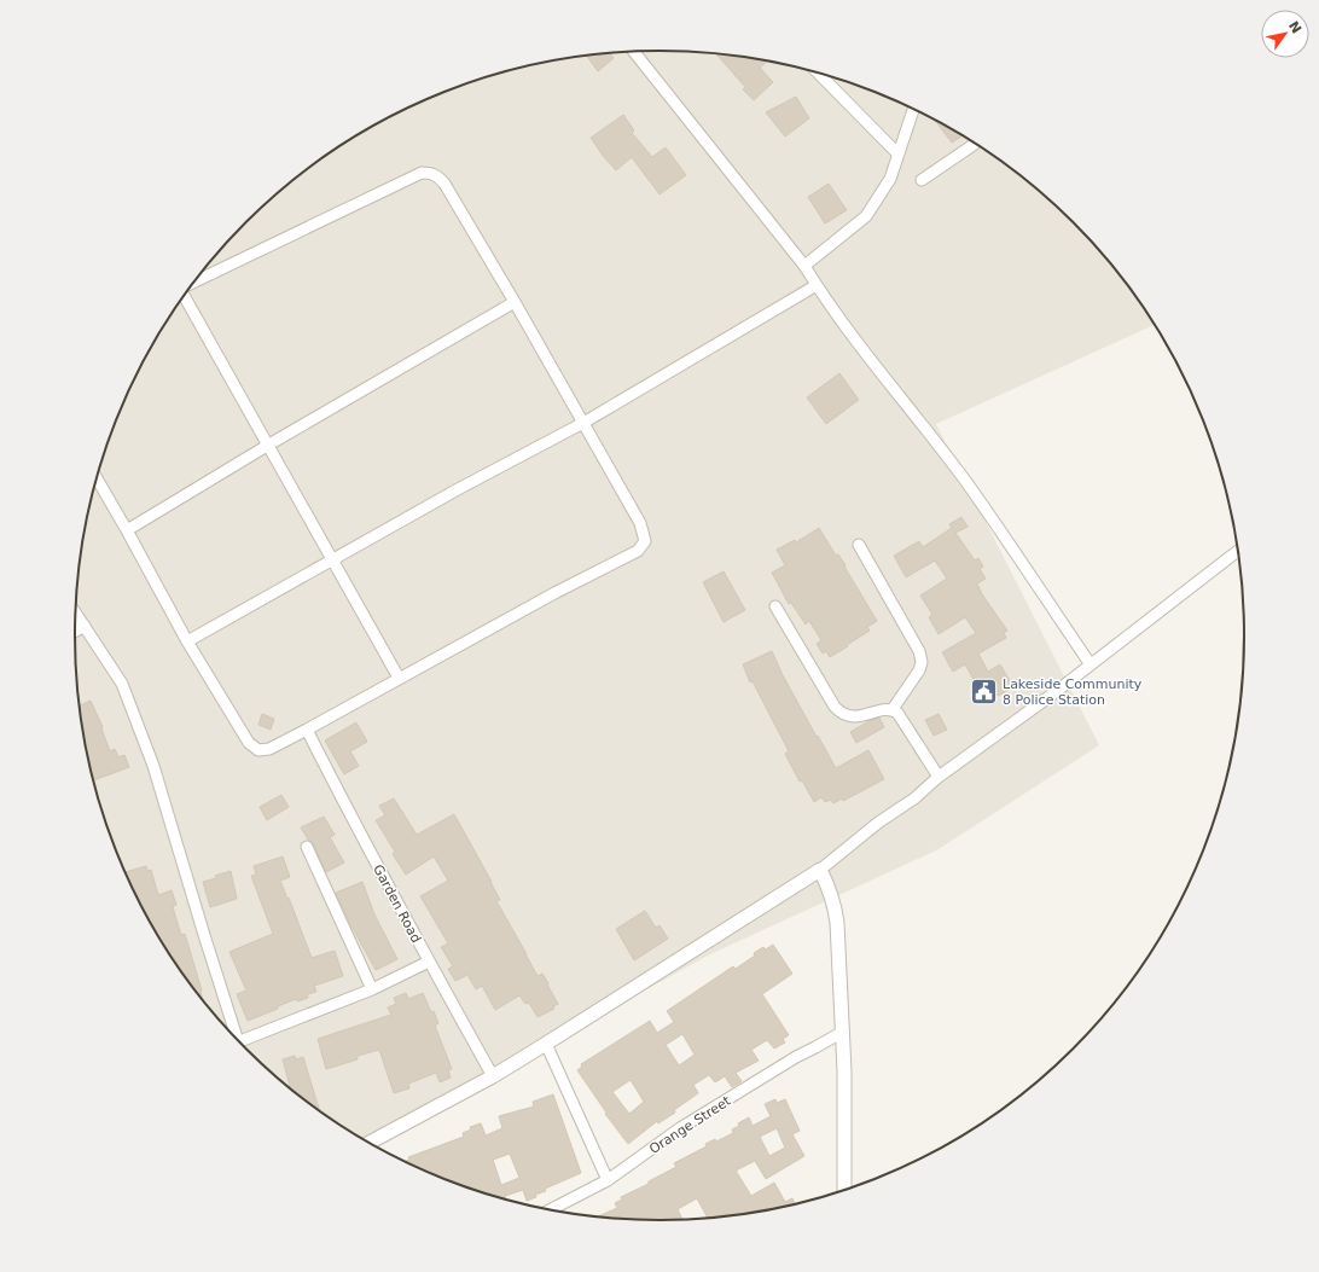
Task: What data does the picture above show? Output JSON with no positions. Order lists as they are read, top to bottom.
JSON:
{
  "streets": {
    "street": ["Garden Road", "Orange Street"]
  },
  "places": {
    "public building": ["Lakeside Community 8 Police Station"]
  },
  "north": "top right"
}
